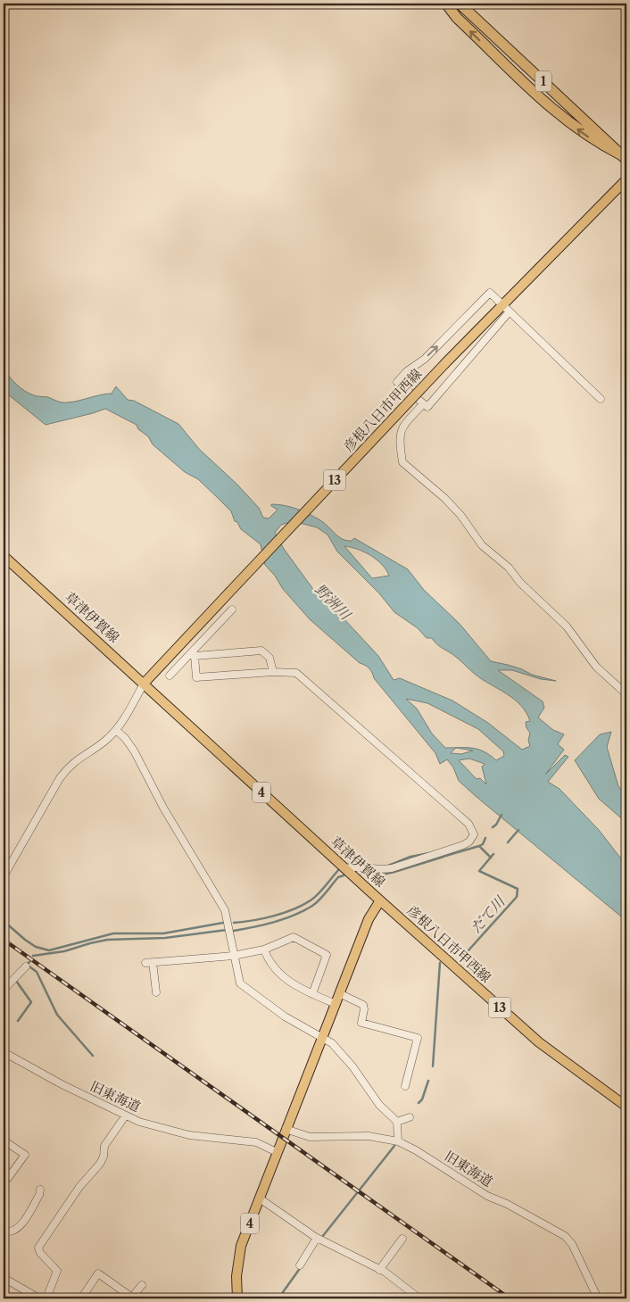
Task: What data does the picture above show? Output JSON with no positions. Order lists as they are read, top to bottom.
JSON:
{
  "streets": {
    "highway": ["1"],
    "main road": [
      "彦根八日市甲西線",
      "13",
      "草津伊賀線",
      "4"
    ],
    "street": ["旧東海道"]
  },
  "crossings": [
    ["彦根八日市甲西線", "草津伊賀線"],
    ["草津伊賀線", "旧東海道"]
  ],
  "water": ["野洲川", "だて川"]
}
